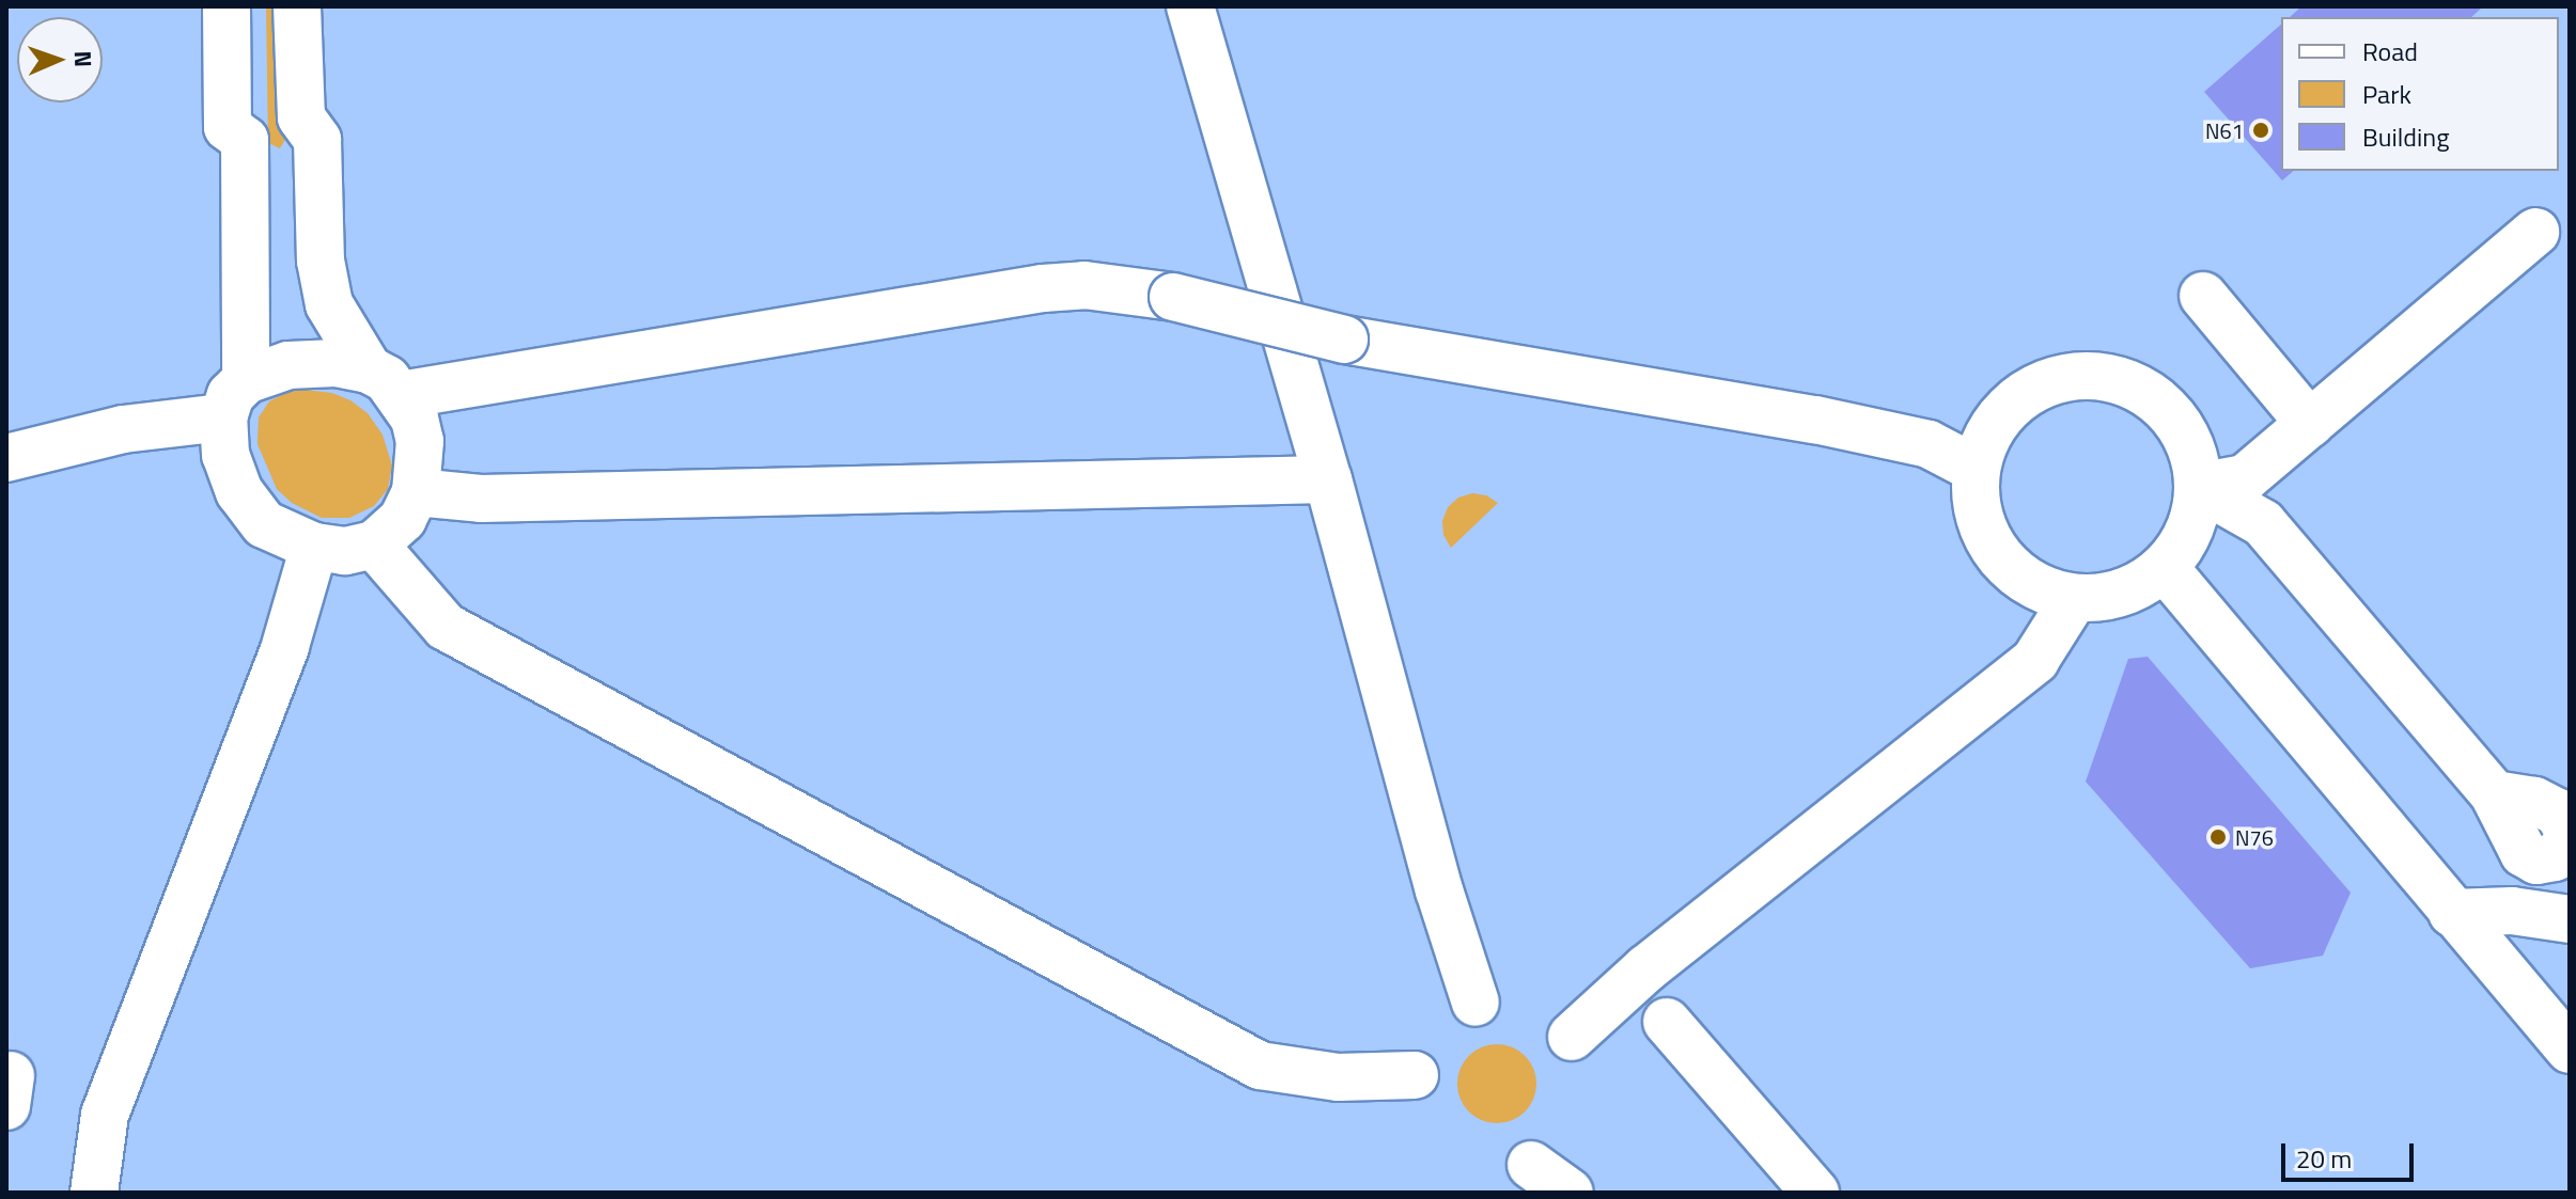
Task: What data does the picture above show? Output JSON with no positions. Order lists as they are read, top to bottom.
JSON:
{
  "places": ["N61", "N76"],
  "legend": ["Road", "Park", "Building"],
  "scale_bar": "20 m",
  "north": "right"
}
